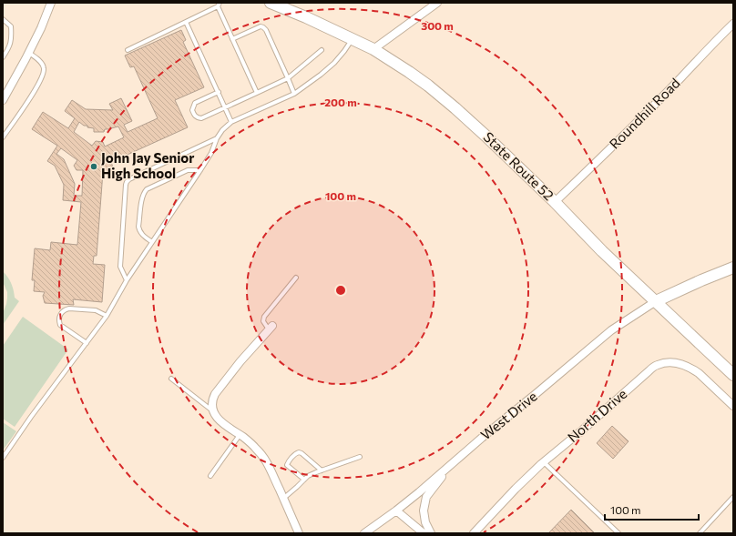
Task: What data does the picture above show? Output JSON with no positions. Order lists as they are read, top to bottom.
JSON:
{
  "streets": {
    "main road": ["State Route 52"],
    "street": ["Roundhill Road", "West Drive", "North Drive"]
  },
  "crossings": [
    ["Roundhill Road", "State Route 52"],
    ["State Route 52", "West Drive"]
  ],
  "places": ["John Jay Senior High School"],
  "scale_bar": "100 m",
  "rings": ["300 m", "200 m", "100 m"]
}
